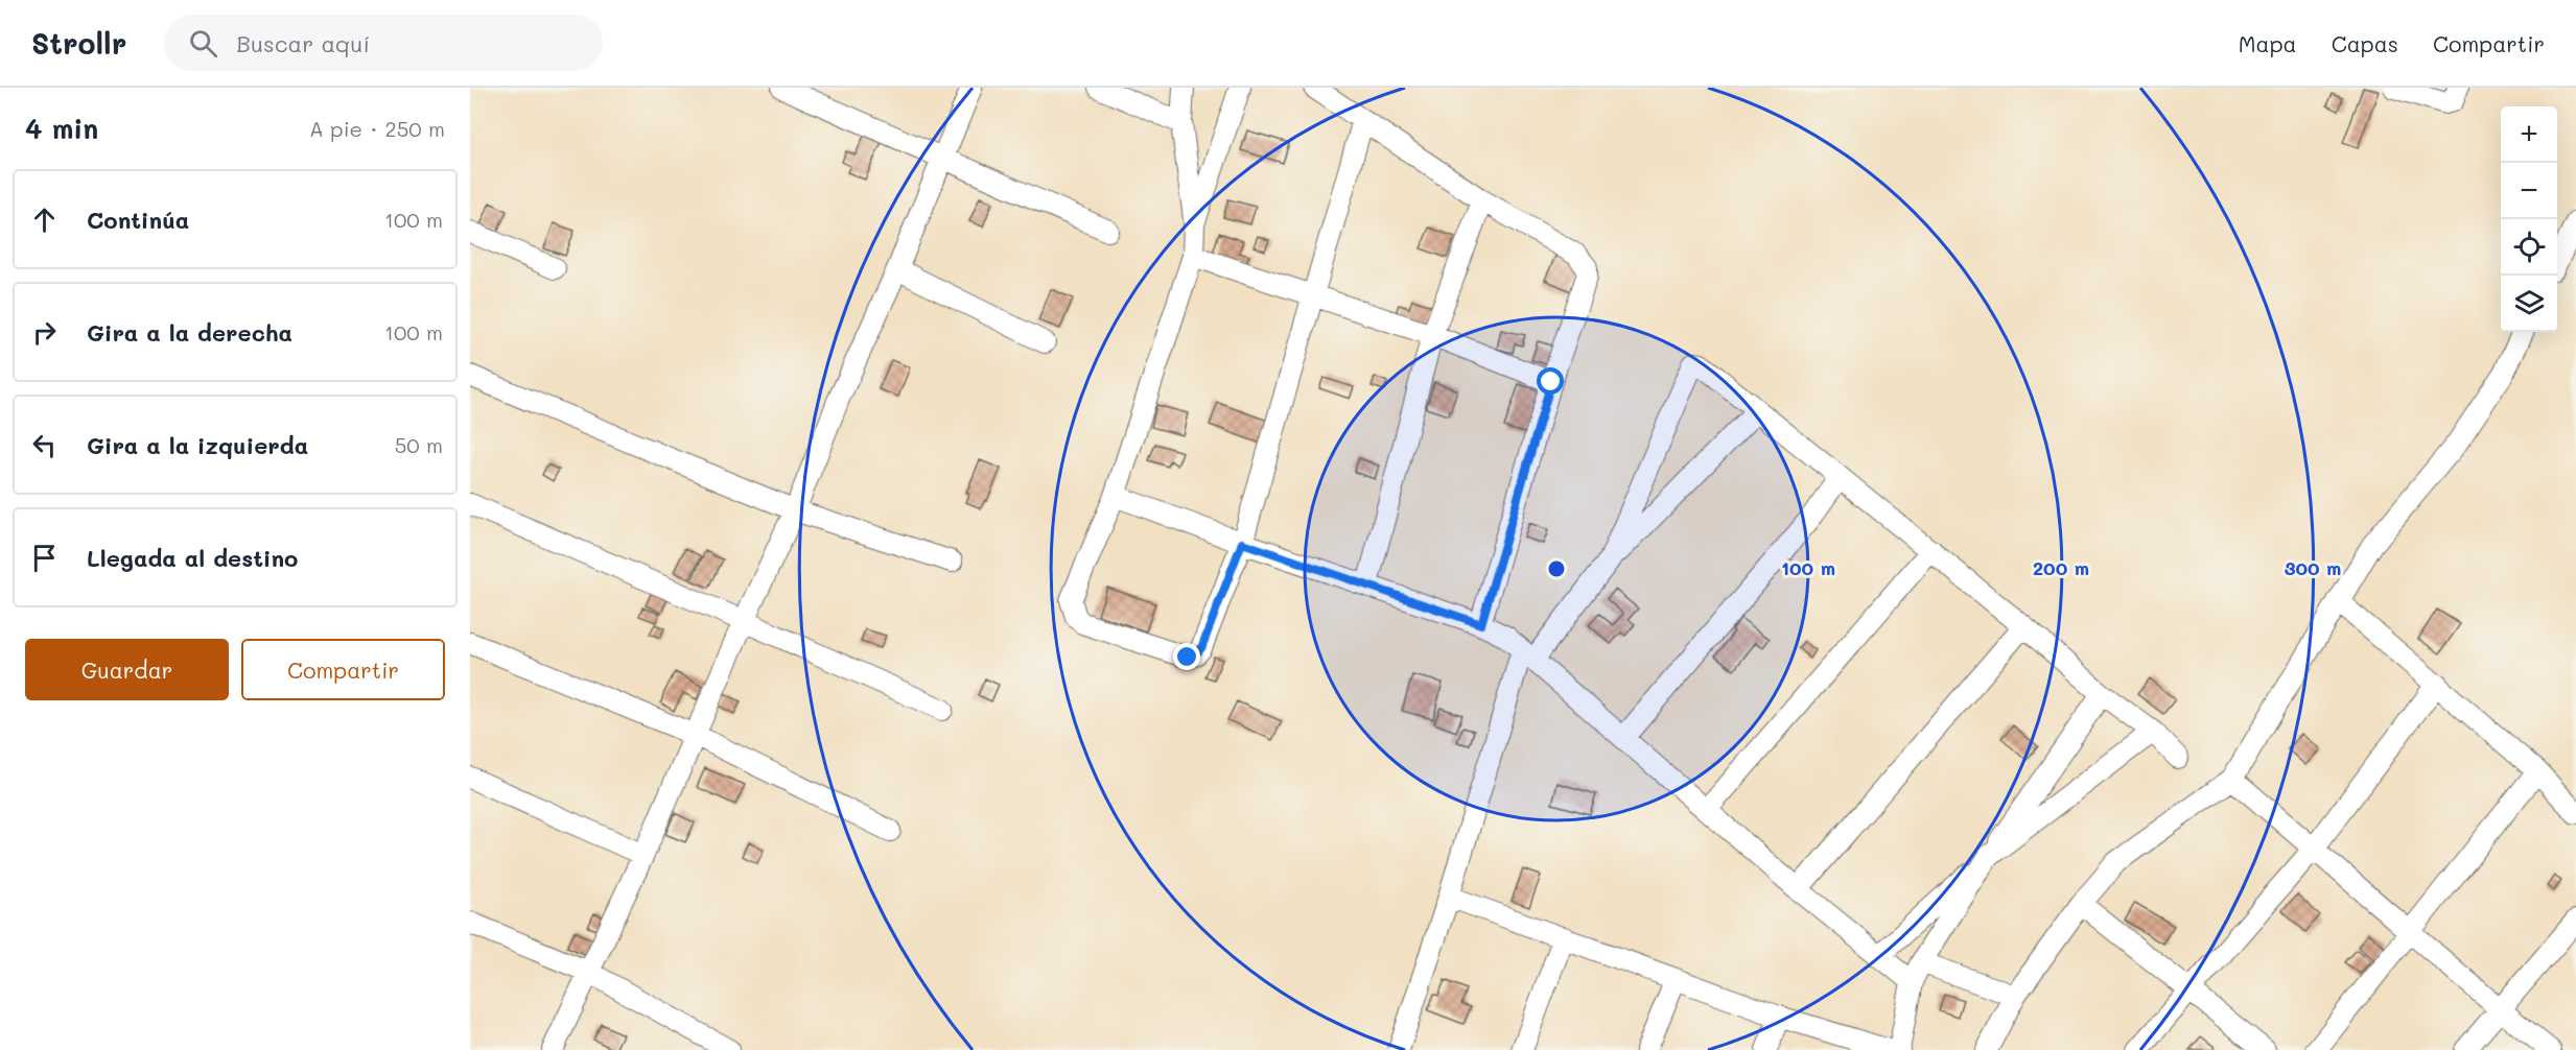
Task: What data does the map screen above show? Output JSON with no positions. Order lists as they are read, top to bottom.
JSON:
{
  "page": {
    "header": "Strollr",
    "search": "Buscar aquí",
    "nav": ["Mapa", "Capas", "Compartir"],
    "heading": ["4 min", "A pie · 250 m"],
    "map_buttons": ["+", "−"],
    "list": [
      ["Continúa", "100 m"],
      ["Gira a la derecha", "100 m"],
      ["Gira a la izquierda", "50 m"],
      "Llegada al destino"
    ],
    "buttons": ["Guardar", "Compartir"]
  },
  "rings": ["100 m", "200 m", "300 m"]
}
